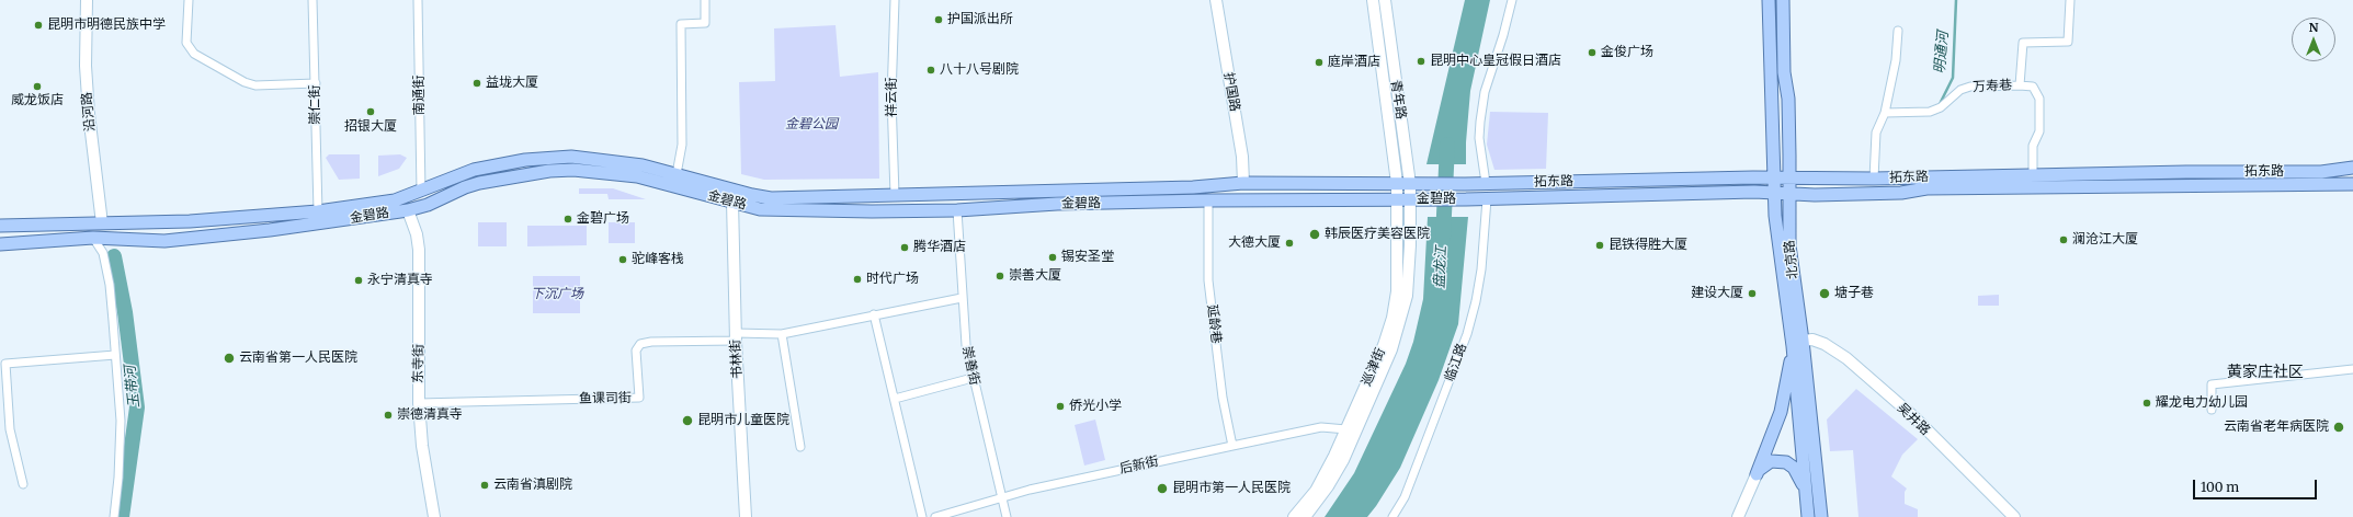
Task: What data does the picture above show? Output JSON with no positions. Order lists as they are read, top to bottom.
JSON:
{
  "streets": {
    "main road": ["拓东路", "金碧路", "北京路"],
    "street": [
      "万寿巷",
      "护国路",
      "南通街",
      "祥云街",
      "青年路",
      "崇仁街",
      "沿河路",
      "延龄巷",
      "书林街",
      "临江路",
      "东寺街",
      "崇善街",
      "巡津街",
      "鱼课司街",
      "吴井路",
      "后新街"
    ]
  },
  "crossings": [
    ["护国路", "金碧路"],
    ["南通街", "金碧路"],
    ["祥云街", "金碧路"],
    ["青年路", "金碧路"],
    ["青年路", "巡津街"],
    ["崇仁街", "金碧路"],
    ["沿河路", "金碧路"],
    ["拓东路", "金碧路"],
    ["拓东路", "北京路"],
    ["拓东路", "临江路"],
    ["金碧路", "延龄巷"],
    ["金碧路", "书林街"],
    ["金碧路", "东寺街"],
    ["金碧路", "崇善街"],
    ["金碧路", "巡津街"],
    ["北京路", "吴井路"],
    ["延龄巷", "后新街"],
    ["书林街", "鱼课司街"],
    ["东寺街", "鱼课司街"],
    ["崇善街", "后新街"],
    ["巡津街", "后新街"]
  ],
  "districts": ["黄家庄社区"],
  "water": ["明通河", "盘龙江", "玉带河"],
  "parks": ["金碧公园", "下沉广场"],
  "places": [
    "护国派出所",
    "昆明市明德民族中学",
    "金俊广场",
    "昆明中心皇冠假日酒店",
    "庭岸酒店",
    "八十八号剧院",
    "益垅大厦",
    "威龙饭店",
    "招银大厦",
    "金碧广场",
    "韩辰医疗美容医院",
    "澜沧江大厦",
    "大德大厦",
    "昆铁得胜大厦",
    "腾华酒店",
    "锡安圣堂",
    "驼峰客栈",
    "崇善大厦",
    "时代广场",
    "永宁清真寺",
    "建设大厦",
    "塘子巷",
    "云南省第一人民医院",
    "耀龙电力幼儿园",
    "侨光小学",
    "崇德清真寺",
    "昆明市儿童医院",
    "云南省老年病医院",
    "云南省滇剧院",
    "昆明市第一人民医院"
  ],
  "scale_bar": "100 m",
  "north": "top"
}
